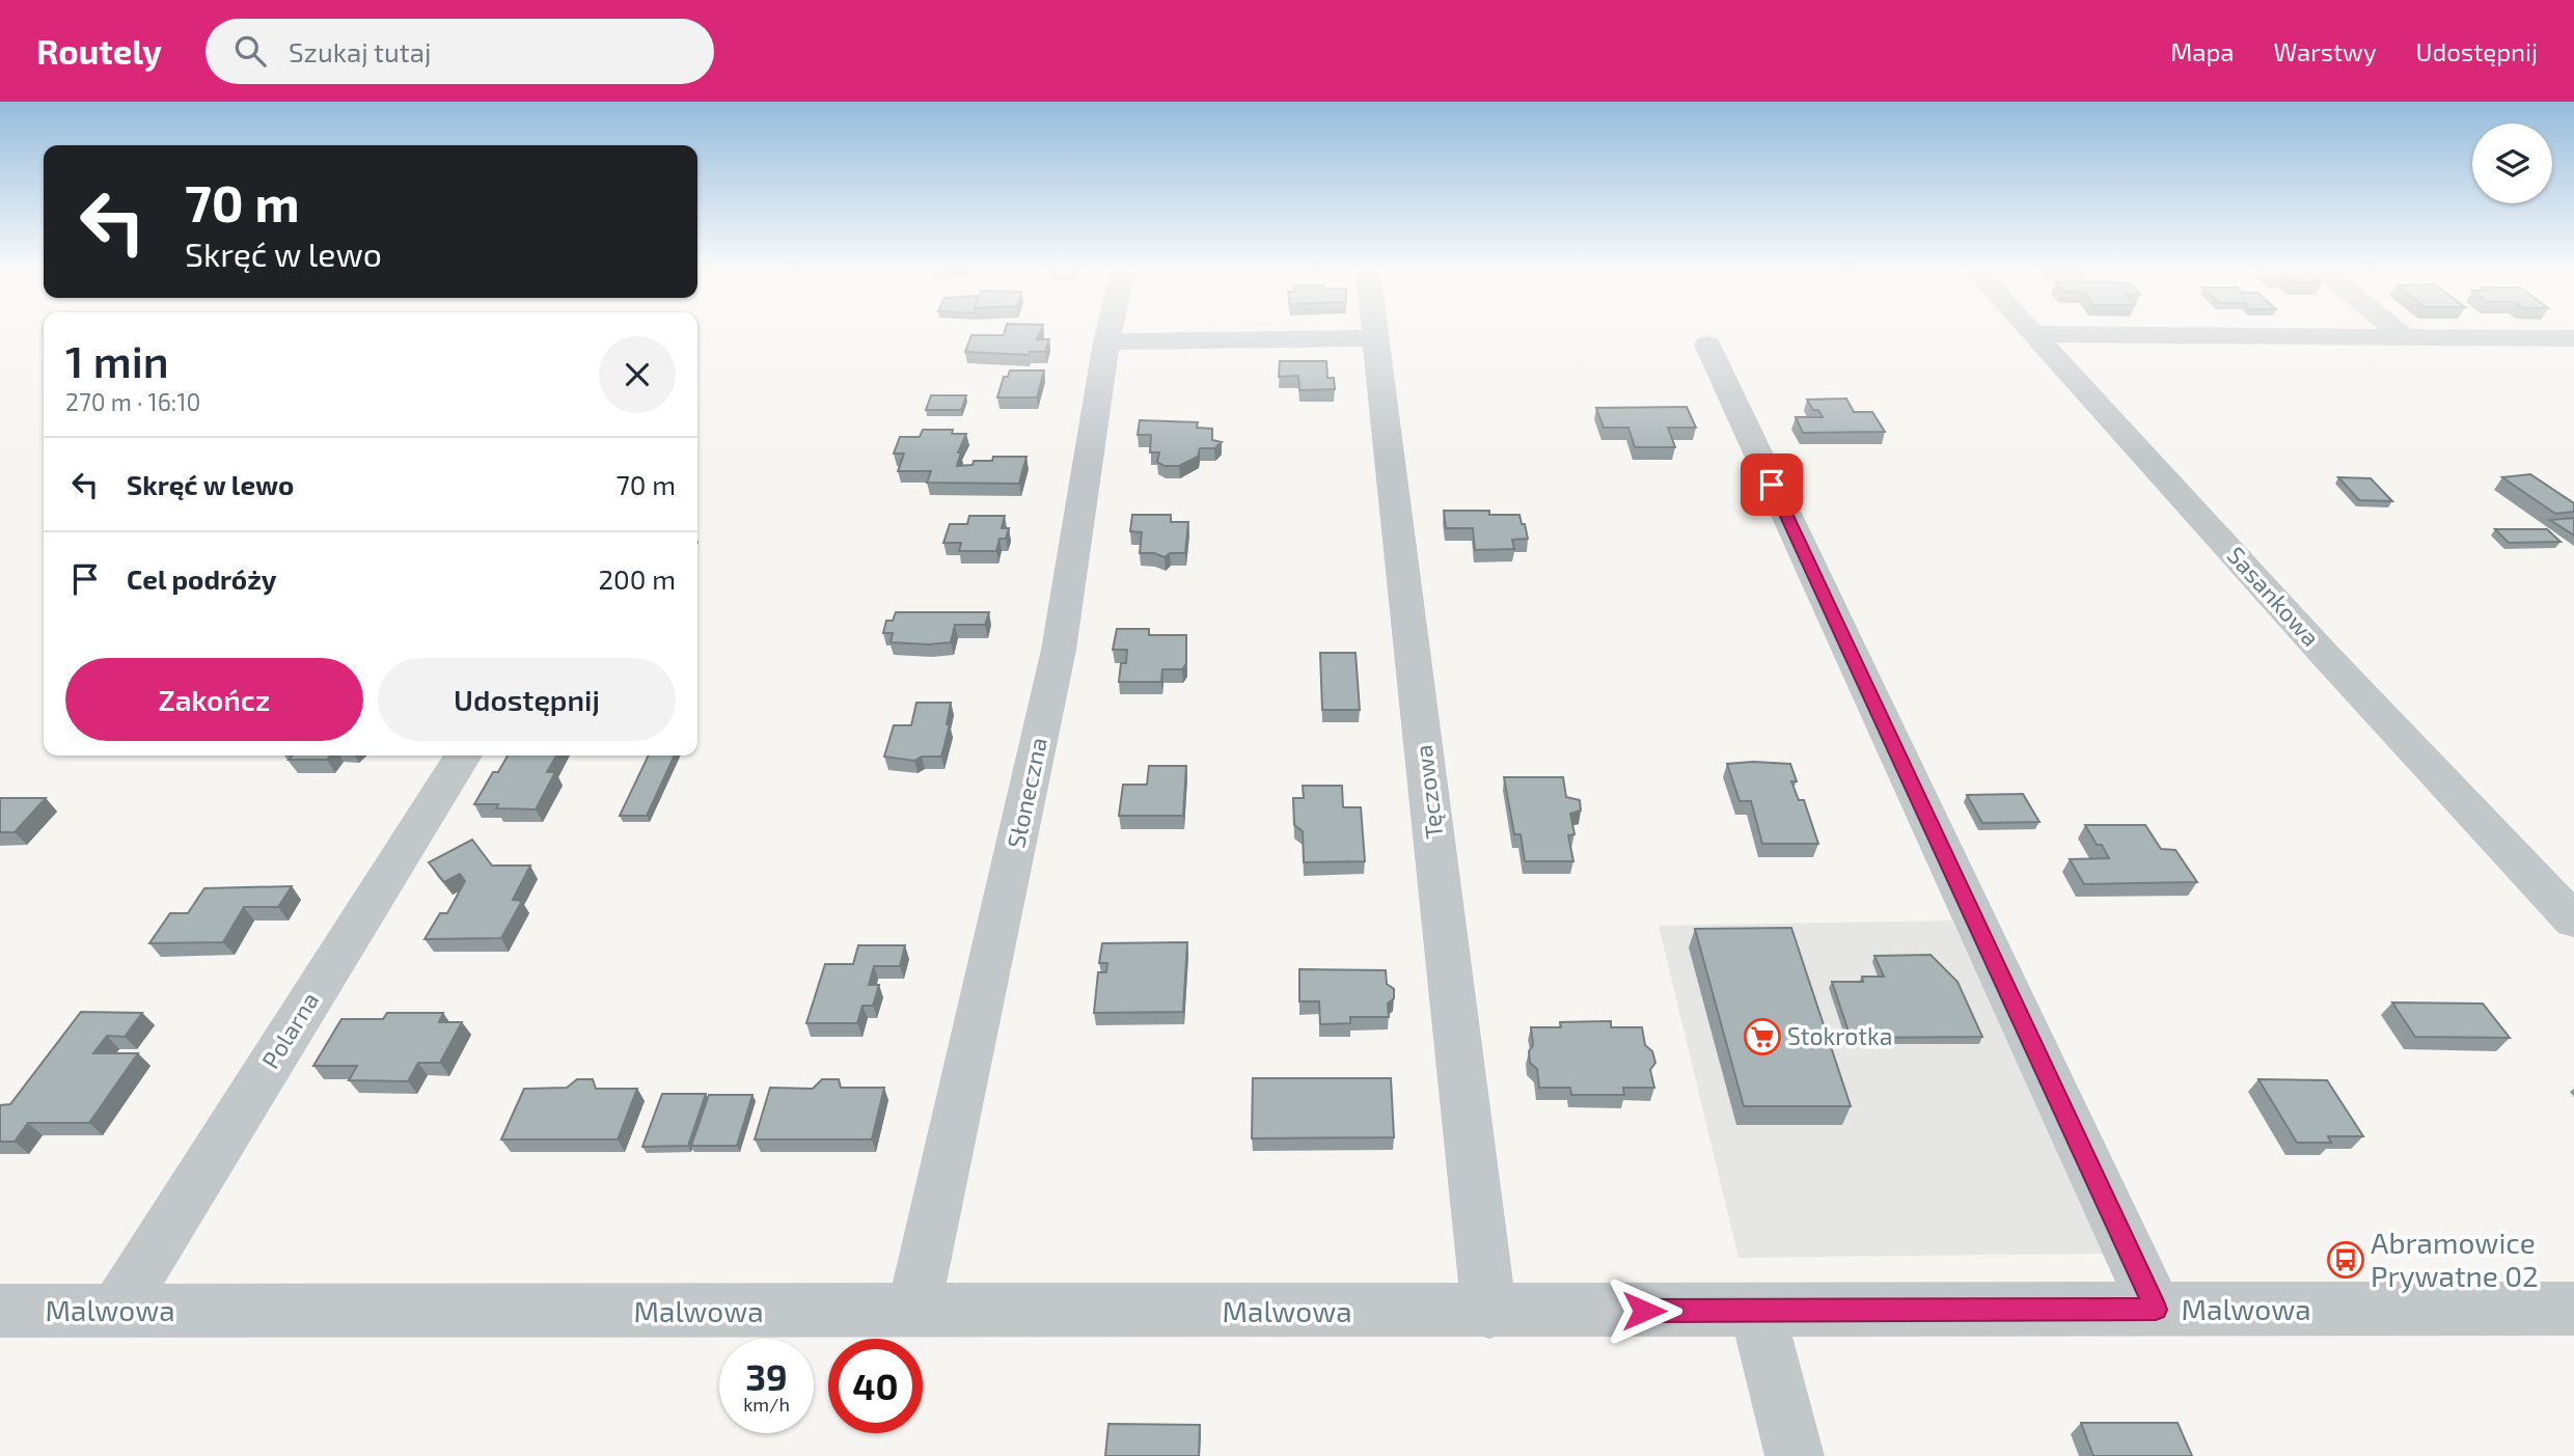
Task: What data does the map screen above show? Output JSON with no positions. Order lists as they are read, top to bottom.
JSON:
{
  "streets": {
    "street": [
      "Sasankowa",
      "Tęczowa",
      "Słoneczna",
      "Polarna",
      "Malwowa"
    ]
  },
  "crossings": [
    ["Tęczowa", "Malwowa"],
    ["Słoneczna", "Malwowa"],
    ["Polarna", "Malwowa"]
  ],
  "places": {
    "supermarket": ["Stokrotka"],
    "bus stop": ["Abramowice Prywatne 02"]
  },
  "page": {
    "header": "Routely",
    "search": "Szukaj tutaj",
    "nav": ["Mapa", "Warstwy", "Udostępnij"],
    "turn": ["70 m", "Skręć w lewo"],
    "heading": ["1 min", "270 m · 16:10"],
    "list": [
      {
        "name": "Skręć w lewo",
        "value": "70 m"
      },
      {
        "name": "Cel podróży",
        "value": "200 m"
      }
    ],
    "buttons": ["Zakończ", "Udostępnij"],
    "speed": "39 km/h",
    "limit": "40"
  }
}
